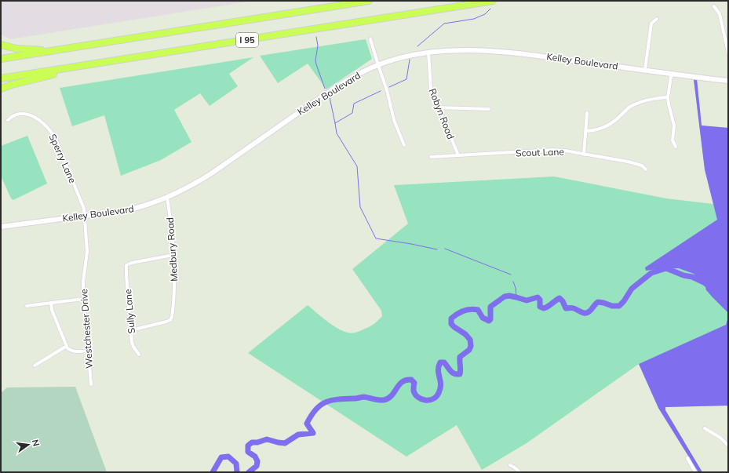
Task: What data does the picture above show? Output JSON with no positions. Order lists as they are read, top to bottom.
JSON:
{
  "streets": {
    "highway": ["I 95"],
    "main road": ["Kelley Boulevard"],
    "street": [
      "Robyn Road",
      "Scout Lane",
      "Sperry Lane",
      "Medbury Road",
      "Sully Lane",
      "Westchester Drive"
    ]
  },
  "crossings": [
    ["Kelley Boulevard", "Robyn Road"],
    ["Kelley Boulevard", "Sperry Lane"],
    ["Kelley Boulevard", "Medbury Road"],
    ["Kelley Boulevard", "Westchester Drive"],
    ["Robyn Road", "Scout Lane"],
    ["Sperry Lane", "Westchester Drive"],
    ["Medbury Road", "Sully Lane"]
  ],
  "north": "right"
}
